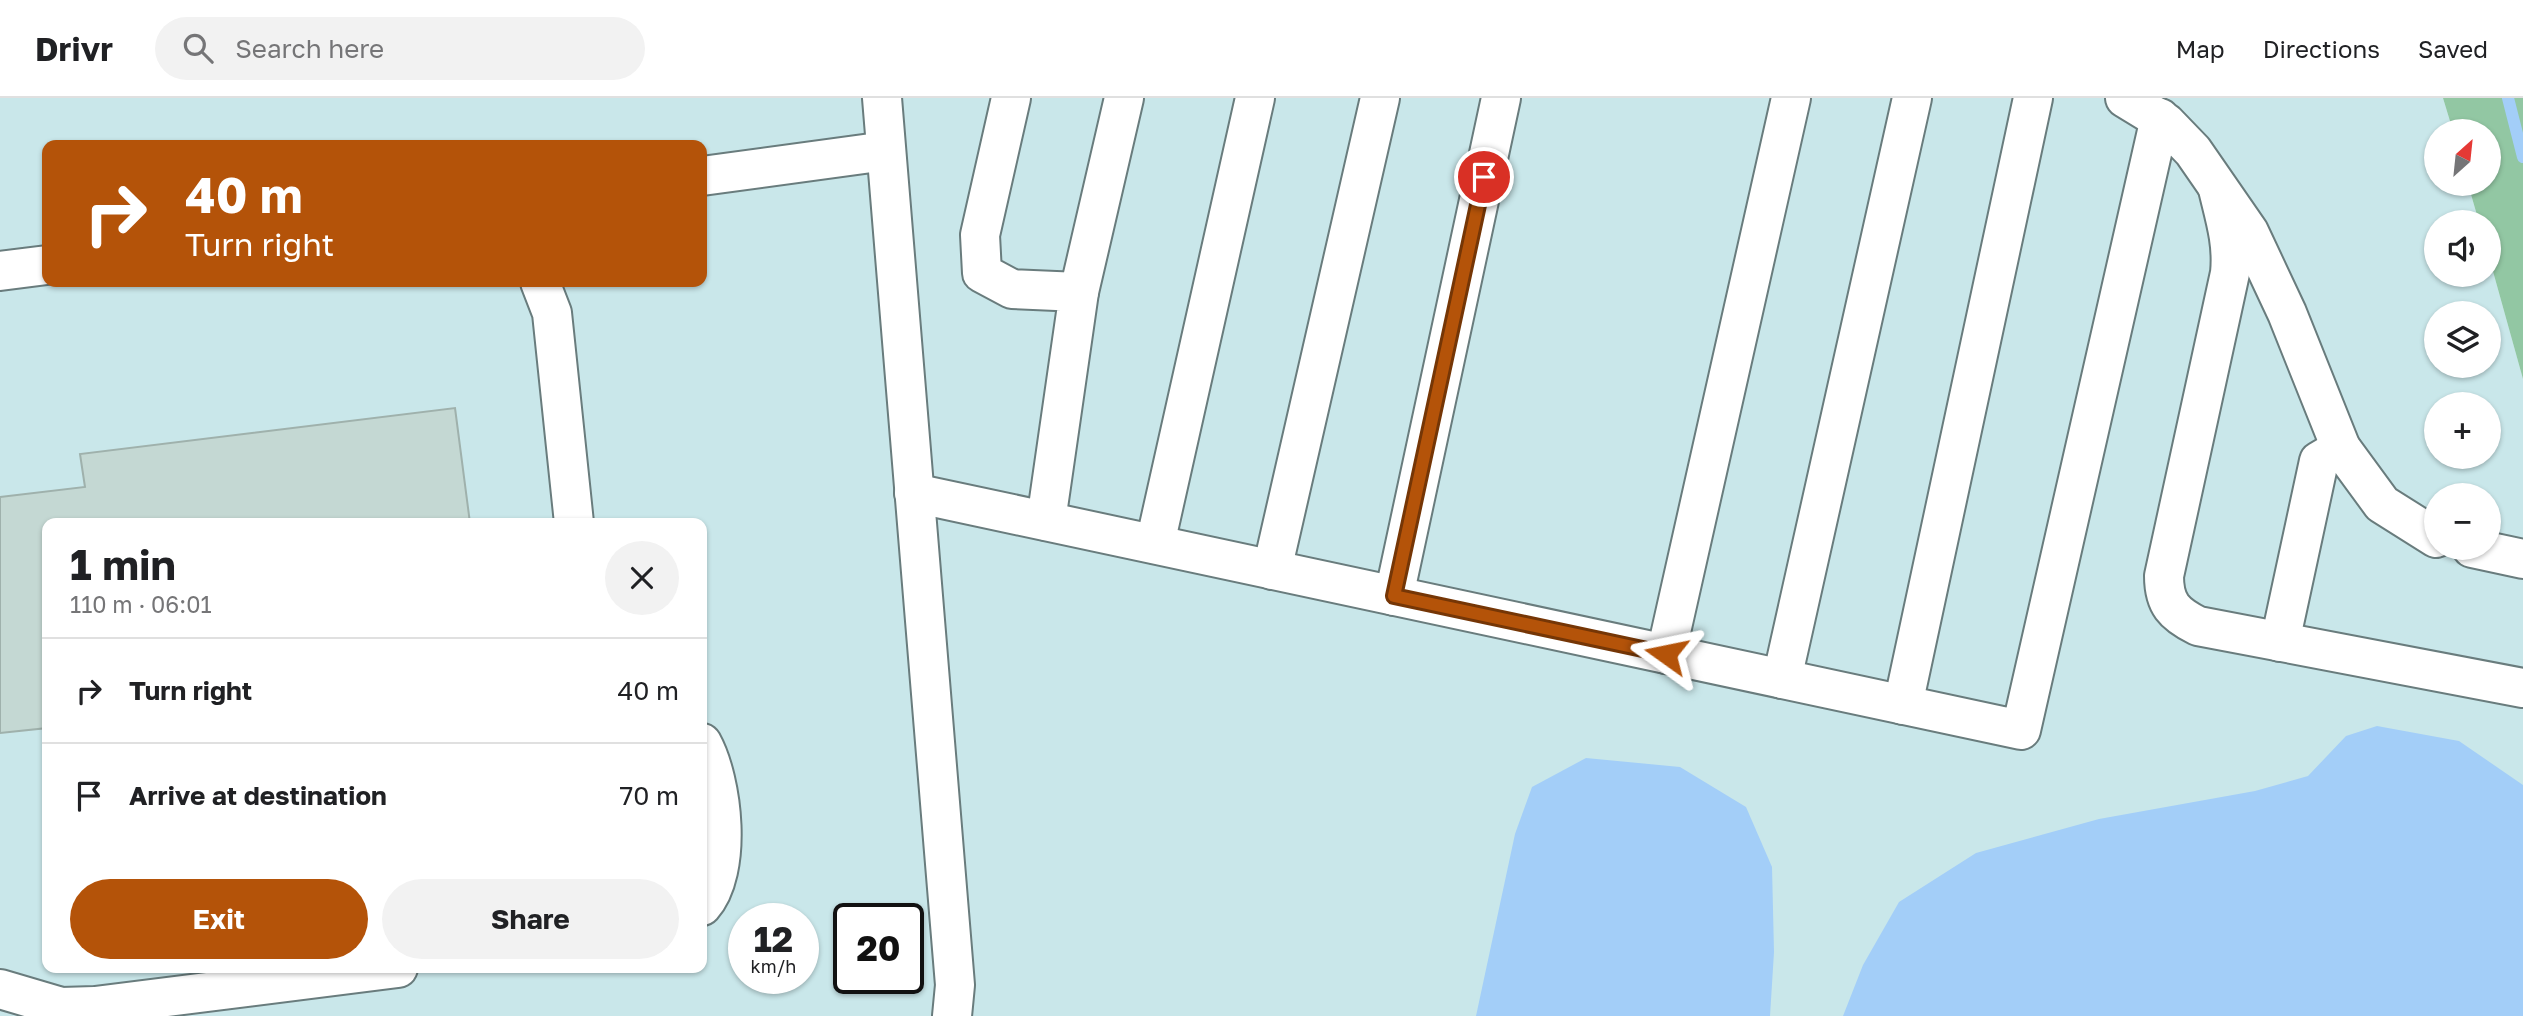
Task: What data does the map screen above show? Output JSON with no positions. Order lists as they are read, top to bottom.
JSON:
{
  "north": "top right",
  "page": {
    "header": "Drivr",
    "search": "Search here",
    "nav": ["Map", "Directions", "Saved"],
    "map_buttons": ["+", "−"],
    "turn": ["40 m", "Turn right"],
    "heading": ["1 min", "110 m · 06:01"],
    "list": [
      {
        "name": "Turn right",
        "value": "40 m"
      },
      {
        "name": "Arrive at destination",
        "value": "70 m"
      }
    ],
    "buttons": ["Exit", "Share"],
    "speed": "12 km/h",
    "limit": "20"
  }
}
